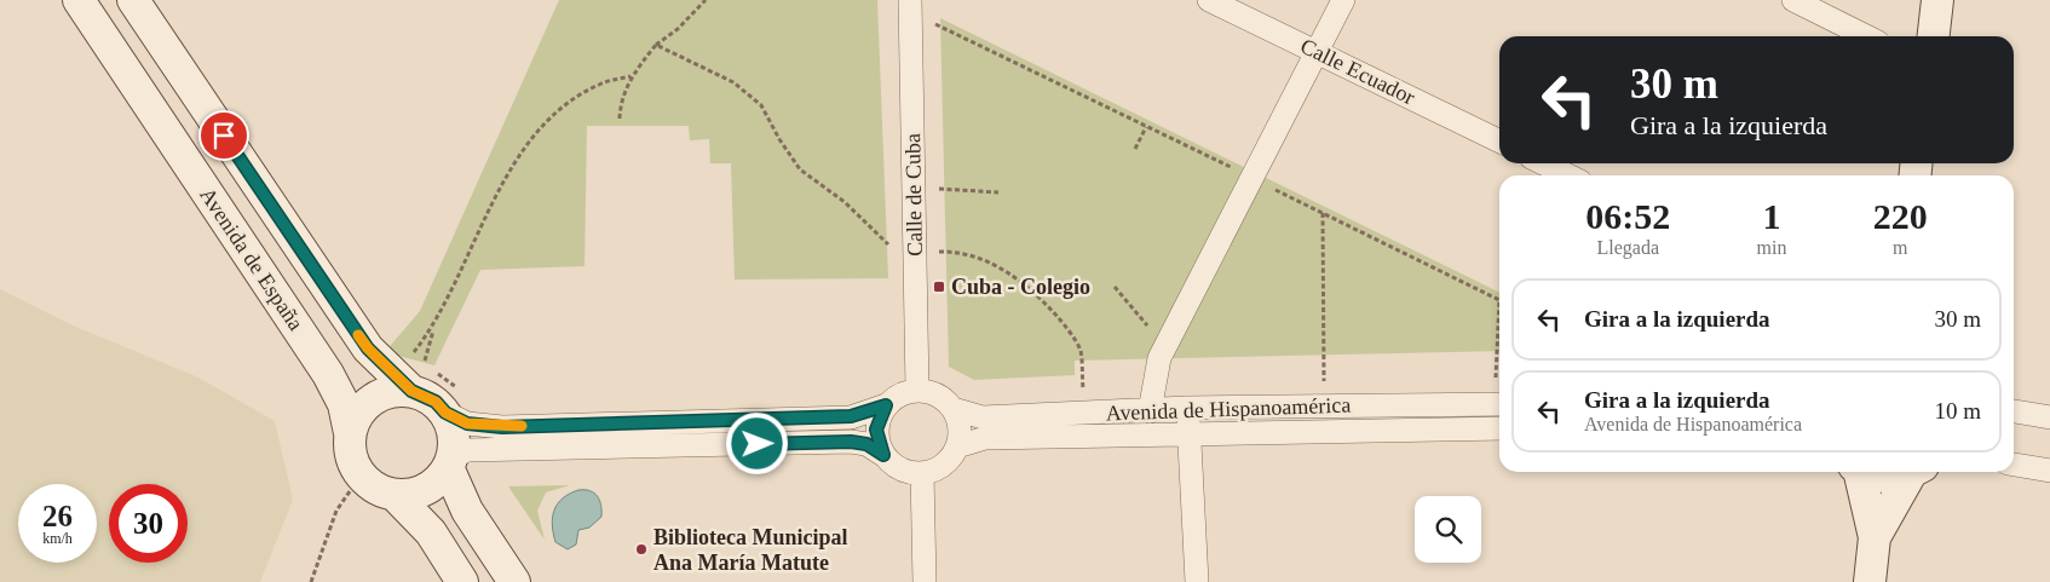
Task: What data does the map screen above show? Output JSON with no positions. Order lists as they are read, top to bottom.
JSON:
{
  "streets": {
    "street": [
      "Calle Ecuador",
      "Calle de Cuba",
      "Avenida de España",
      "Avenida de Hispanoamérica"
    ]
  },
  "crossings": [
    ["Calle de Cuba", "Avenida de Hispanoamérica"]
  ],
  "places": {
    "transit": ["Cuba - Colegio"],
    "other": ["Biblioteca Municipal Ana María Matute"]
  },
  "page": {
    "turn": ["30 m", "Gira a la izquierda"],
    "eta": [
      "06:52",
      "Llegada",
      "1",
      "min",
      "220",
      "m"
    ],
    "list": [
      {
        "name": "Gira a la izquierda",
        "value": "30 m"
      },
      {
        "name": "Gira a la izquierda",
        "note": "Avenida de Hispanoamérica",
        "value": "10 m"
      }
    ],
    "speed": "26 km/h",
    "limit": "30"
  }
}
